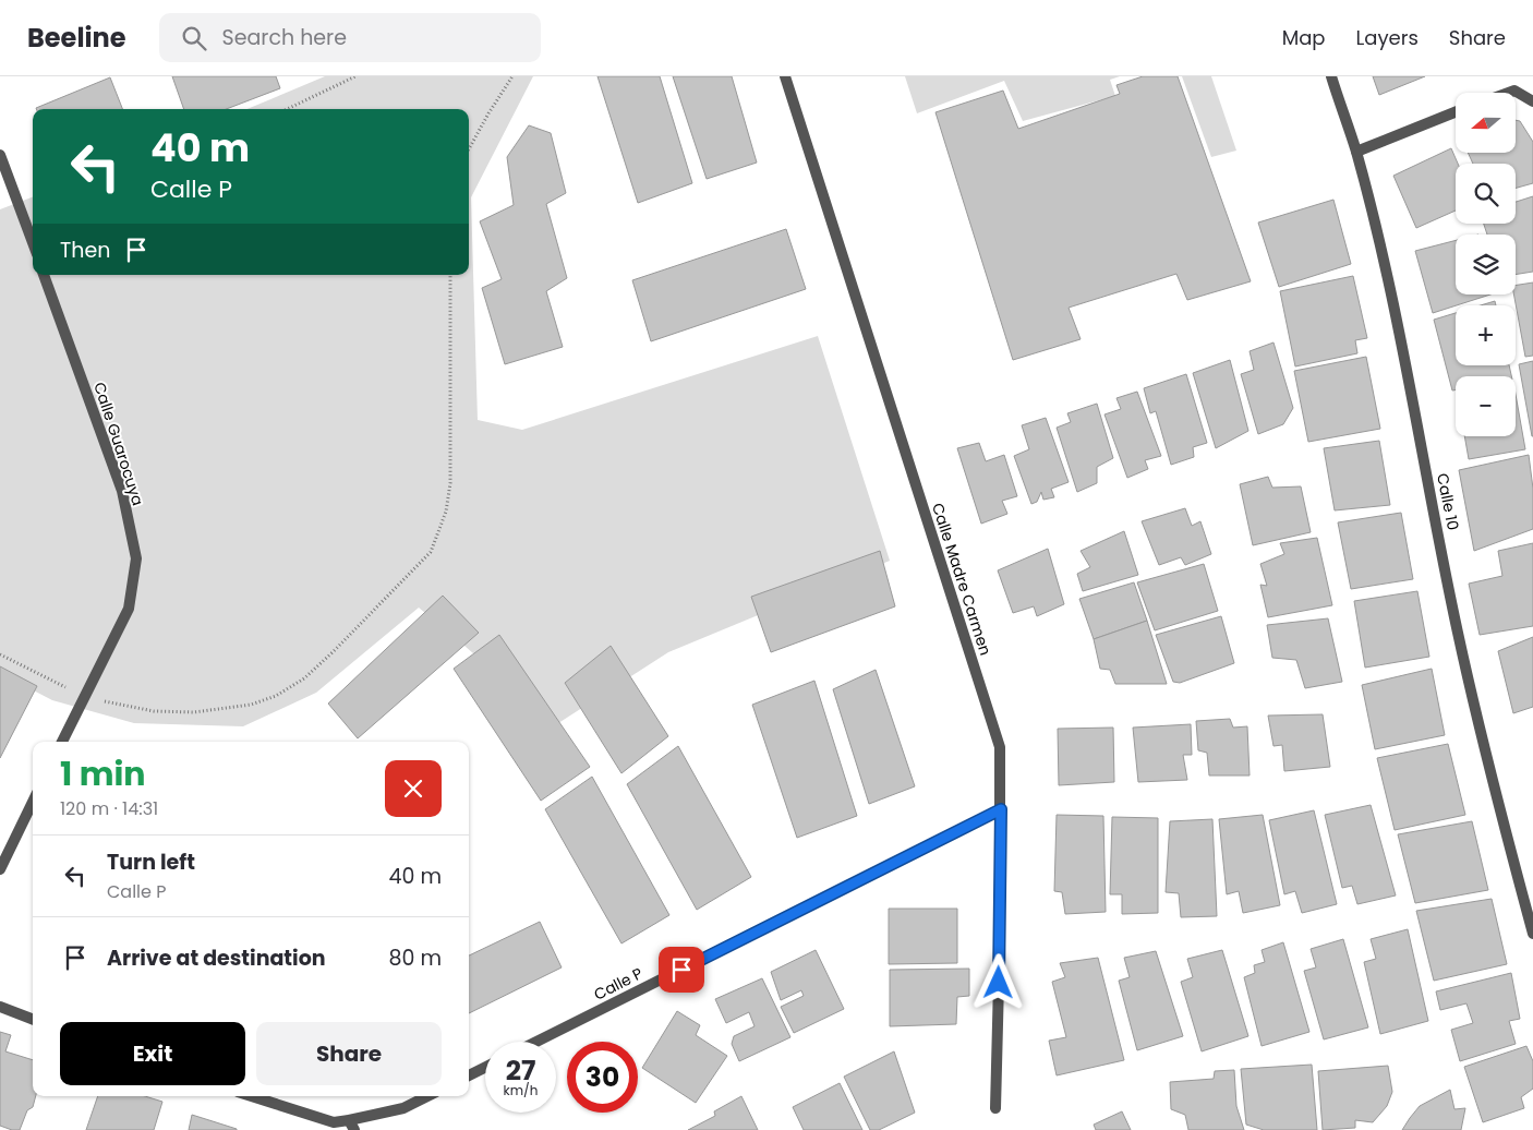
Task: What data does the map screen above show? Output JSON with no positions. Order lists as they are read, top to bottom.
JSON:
{
  "streets": {
    "street": [
      "Calle Guarocuya",
      "Calle 10",
      "Calle Madre Carmen",
      "Calle P"
    ]
  },
  "crossings": [
    ["Calle Madre Carmen", "Calle P"]
  ],
  "north": "left",
  "page": {
    "header": "Beeline",
    "search": "Search here",
    "nav": ["Map", "Layers", "Share"],
    "map_buttons": ["+", "−"],
    "turn": ["40 m", "Calle P"],
    "then": "Then",
    "heading": ["1 min", "120 m · 14:31"],
    "list": [
      {
        "name": "Turn left",
        "note": "Calle P",
        "value": "40 m"
      },
      {
        "name": "Arrive at destination",
        "value": "80 m"
      }
    ],
    "buttons": ["Exit", "Share"],
    "speed": "27 km/h",
    "limit": "30"
  }
}
